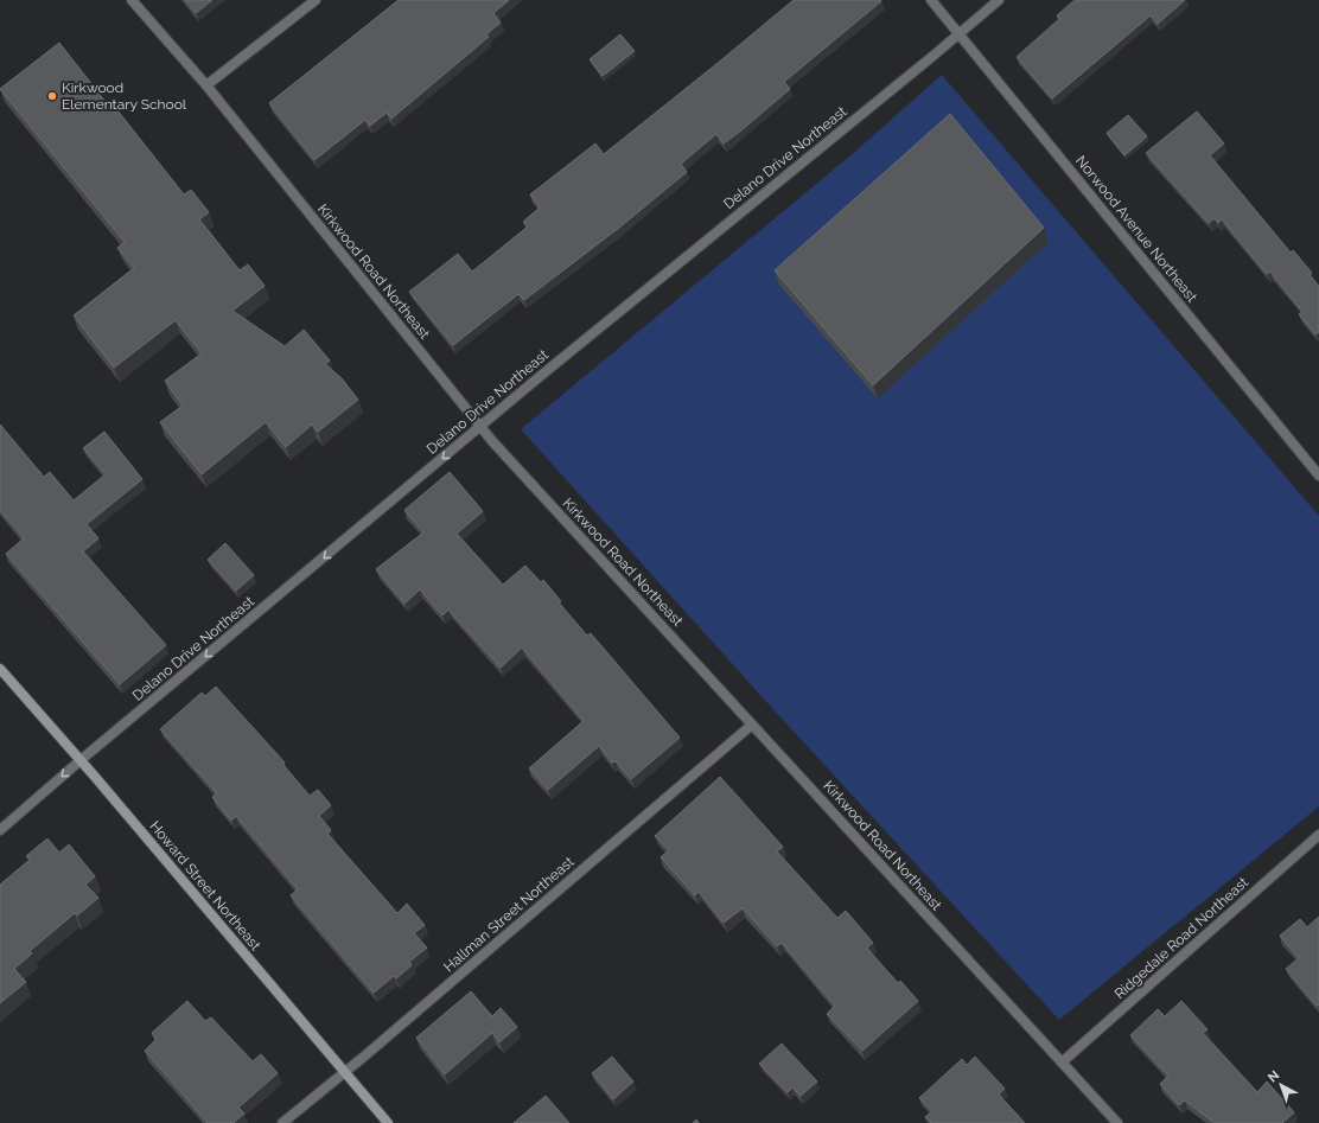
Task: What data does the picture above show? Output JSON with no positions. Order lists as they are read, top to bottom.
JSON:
{
  "streets": {
    "street": [
      "Delano Drive Northeast",
      "Norwood Avenue Northeast",
      "Kirkwood Road Northeast",
      "Howard Street Northeast",
      "Hallman Street Northeast",
      "Ridgedale Road Northeast"
    ]
  },
  "crossings": [
    ["Delano Drive Northeast", "Norwood Avenue Northeast"],
    ["Delano Drive Northeast", "Kirkwood Road Northeast"],
    ["Delano Drive Northeast", "Howard Street Northeast"],
    ["Kirkwood Road Northeast", "Hallman Street Northeast"],
    ["Kirkwood Road Northeast", "Ridgedale Road Northeast"],
    ["Howard Street Northeast", "Hallman Street Northeast"]
  ],
  "one_way": ["Delano Drive Northeast"],
  "places": ["Kirkwood Elementary School"],
  "north": "top left"
}
